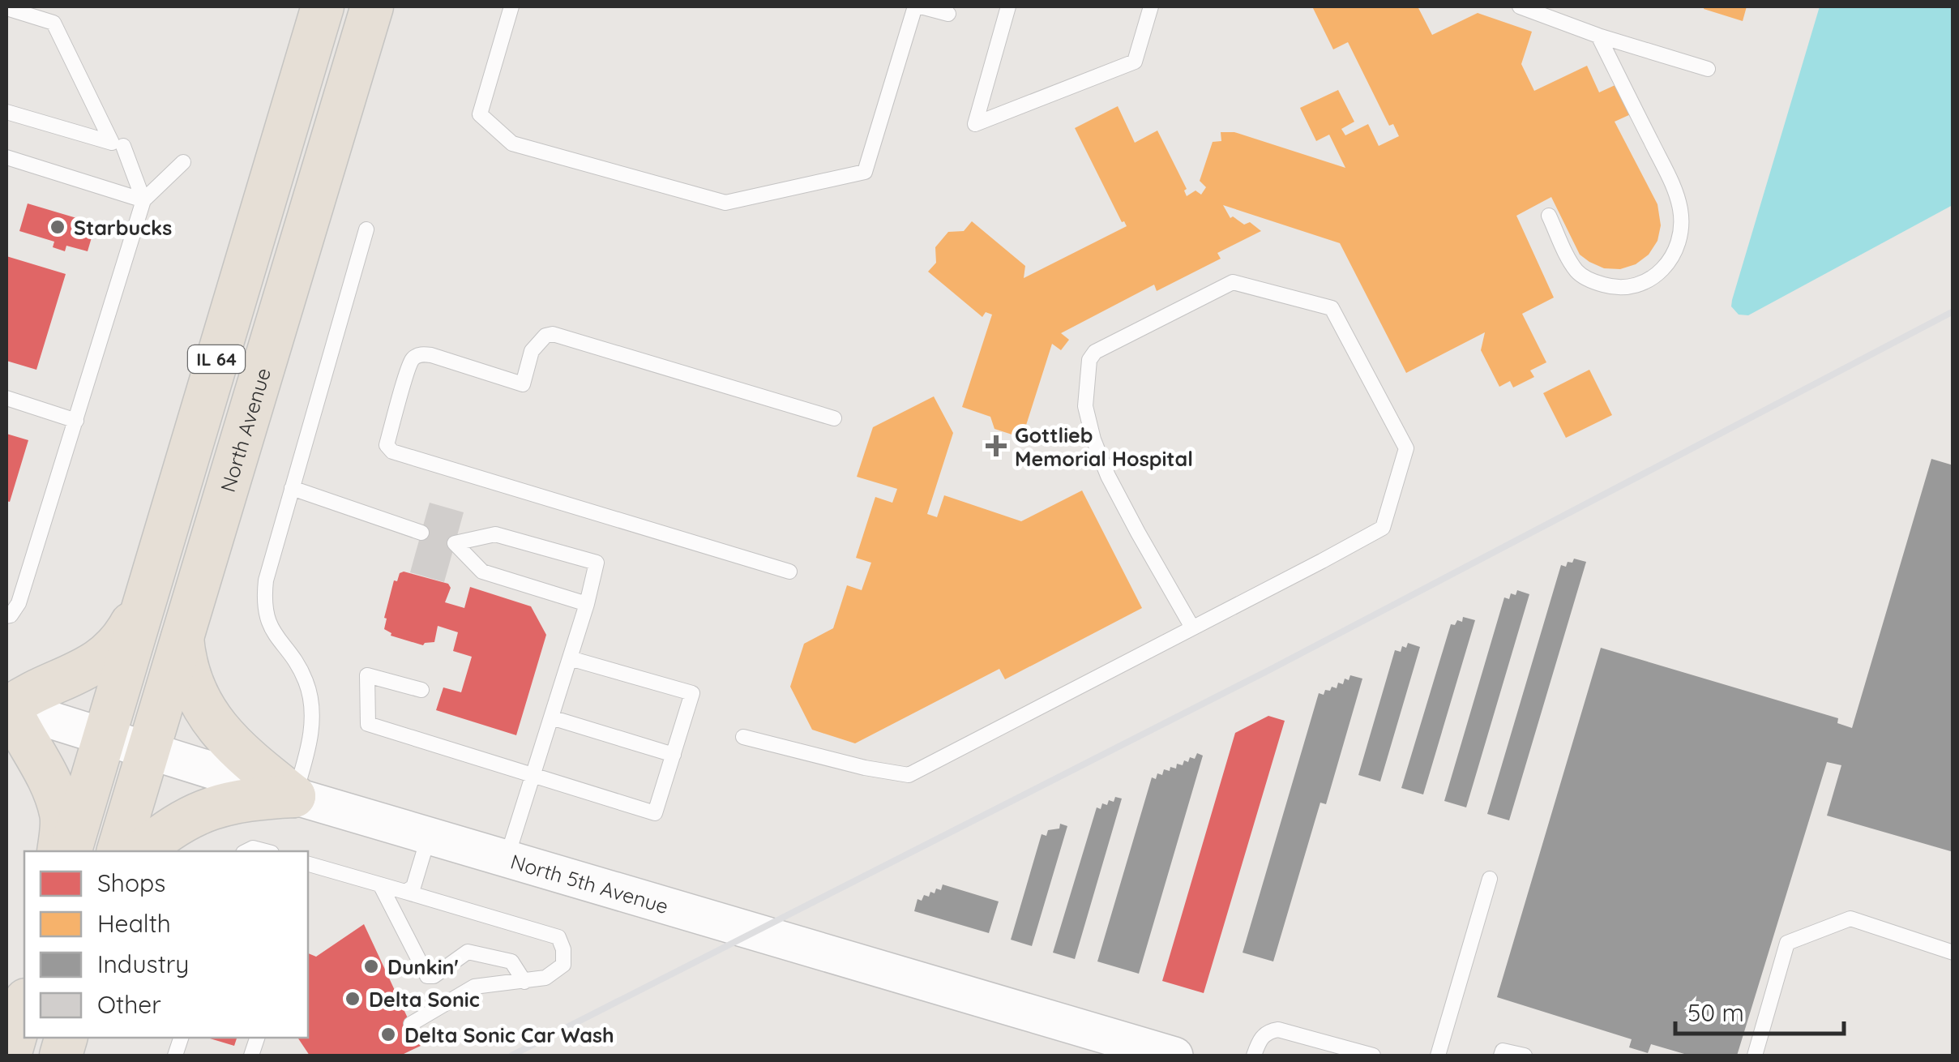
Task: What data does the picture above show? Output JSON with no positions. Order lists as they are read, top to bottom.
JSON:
{
  "streets": {
    "main road": ["IL 64", "North Avenue"],
    "street": ["North 5th Avenue"]
  },
  "crossings": [
    ["IL 64", "North 5th Avenue"],
    ["North Avenue", "North 5th Avenue"]
  ],
  "places": {
    "other": [
      "Starbucks",
      "Dunkin'",
      "Delta Sonic",
      "Delta Sonic Car Wash"
    ],
    "health": ["Gottlieb Memorial Hospital"]
  },
  "legend": [
    "Shops",
    "Health",
    "Industry",
    "Other"
  ],
  "scale_bar": "50 m"
}
